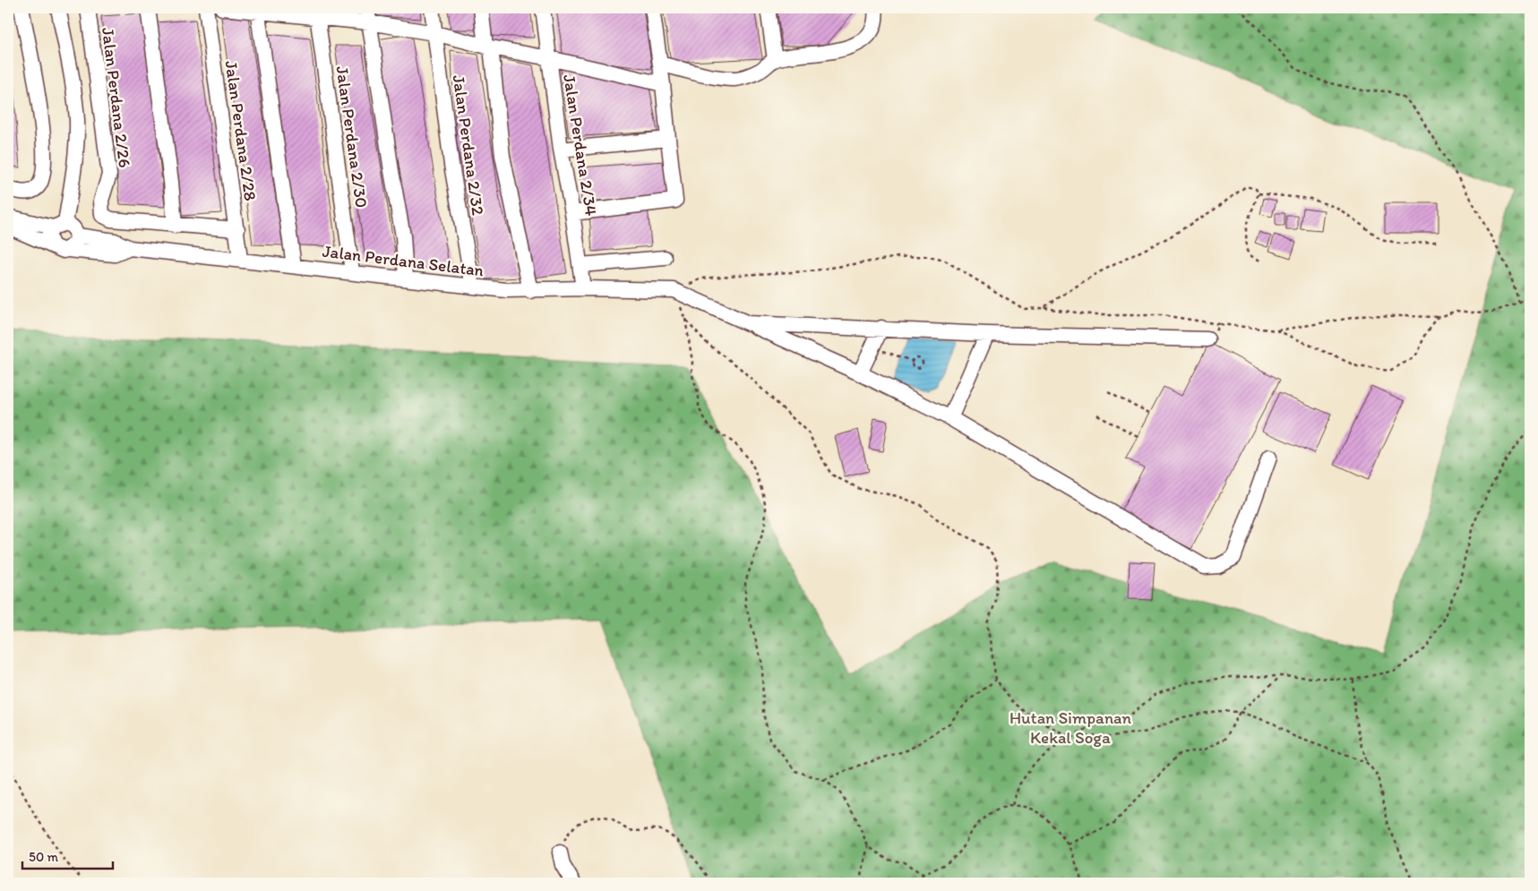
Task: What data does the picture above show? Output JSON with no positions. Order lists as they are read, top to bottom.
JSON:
{
  "streets": {
    "street": [
      "Jalan Perdana 2/26",
      "Jalan Perdana 2/28",
      "Jalan Perdana 2/30",
      "Jalan Perdana 2/32",
      "Jalan Perdana 2/34",
      "Jalan Perdana Selatan"
    ]
  },
  "crossings": [
    ["Jalan Perdana 2/26", "Jalan Perdana 2/28"],
    ["Jalan Perdana 2/28", "Jalan Perdana Selatan"],
    ["Jalan Perdana 2/30", "Jalan Perdana Selatan"],
    ["Jalan Perdana 2/32", "Jalan Perdana Selatan"],
    ["Jalan Perdana 2/34", "Jalan Perdana Selatan"]
  ],
  "parks": ["Hutan Simpanan Kekal Soga"],
  "scale_bar": "50 m"
}
